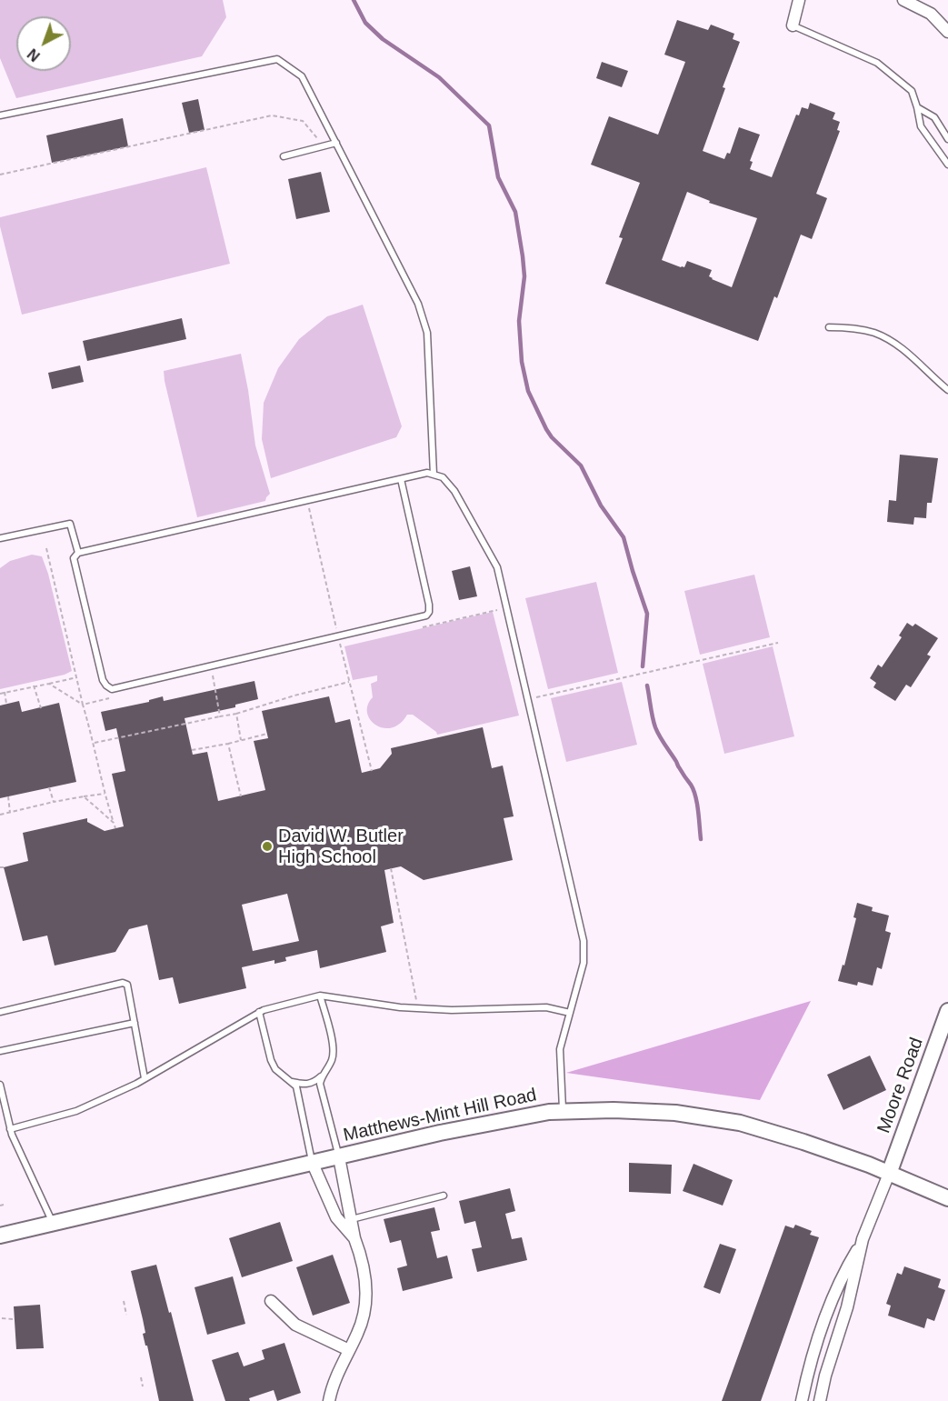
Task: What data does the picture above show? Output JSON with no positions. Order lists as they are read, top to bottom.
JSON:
{
  "streets": {
    "street": ["Moore Road", "Matthews-Mint Hill Road"]
  },
  "crossings": [
    ["Moore Road", "Matthews-Mint Hill Road"]
  ],
  "places": ["David W. Butler High School"],
  "north": "bottom left"
}
